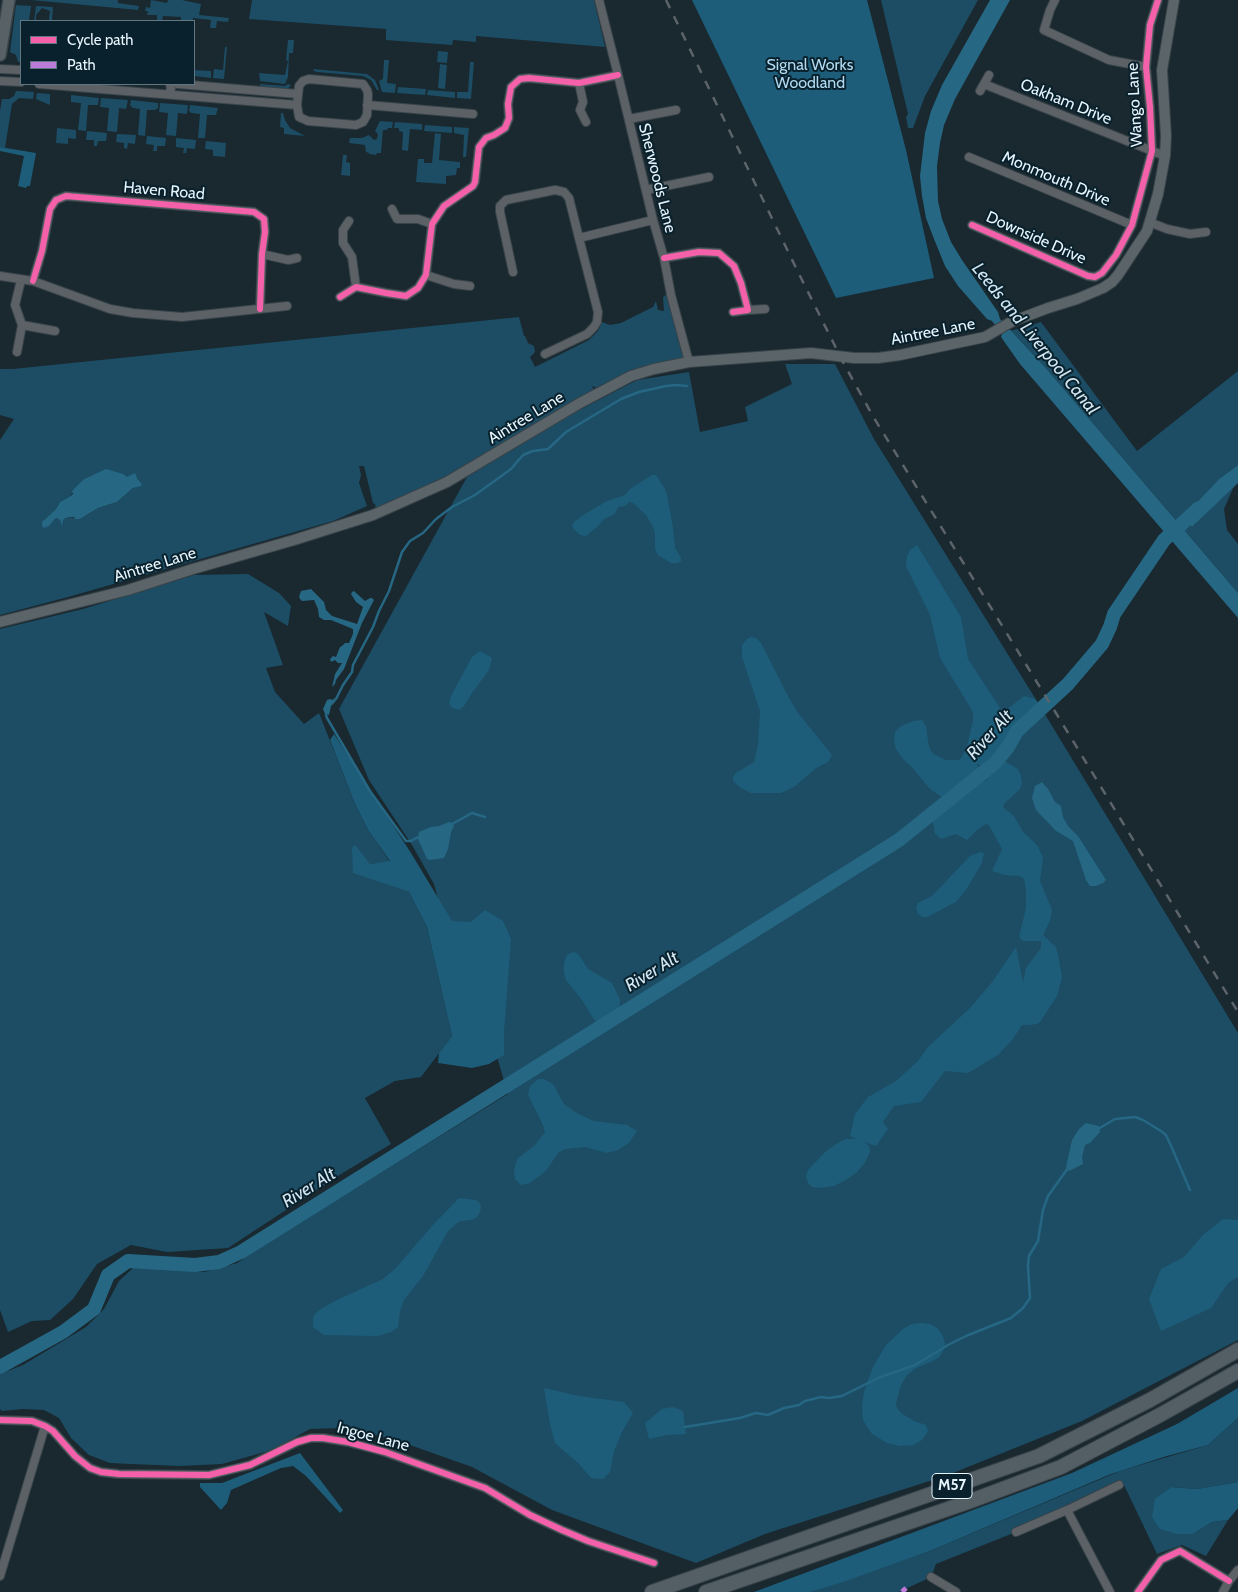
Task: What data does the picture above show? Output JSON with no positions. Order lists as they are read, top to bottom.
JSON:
{
  "streets": {
    "highway": ["M57"],
    "main road": ["Wango Lane", "Aintree Lane"],
    "street": [
      "Oakham Drive",
      "Sherwoods Lane",
      "Monmouth Drive",
      "Haven Road",
      "Downside Drive",
      "Ingoe Lane"
    ]
  },
  "crossings": [
    ["Oakham Drive", "Wango Lane"],
    ["Wango Lane", "Monmouth Drive"],
    ["Wango Lane", "Downside Drive"],
    ["Wango Lane", "Aintree Lane"],
    ["Sherwoods Lane", "Aintree Lane"]
  ],
  "water": ["Leeds and Liverpool Canal", "River Alt"],
  "parks": ["Signal Works Woodland"],
  "legend": ["Cycle path", "Path"]
}
